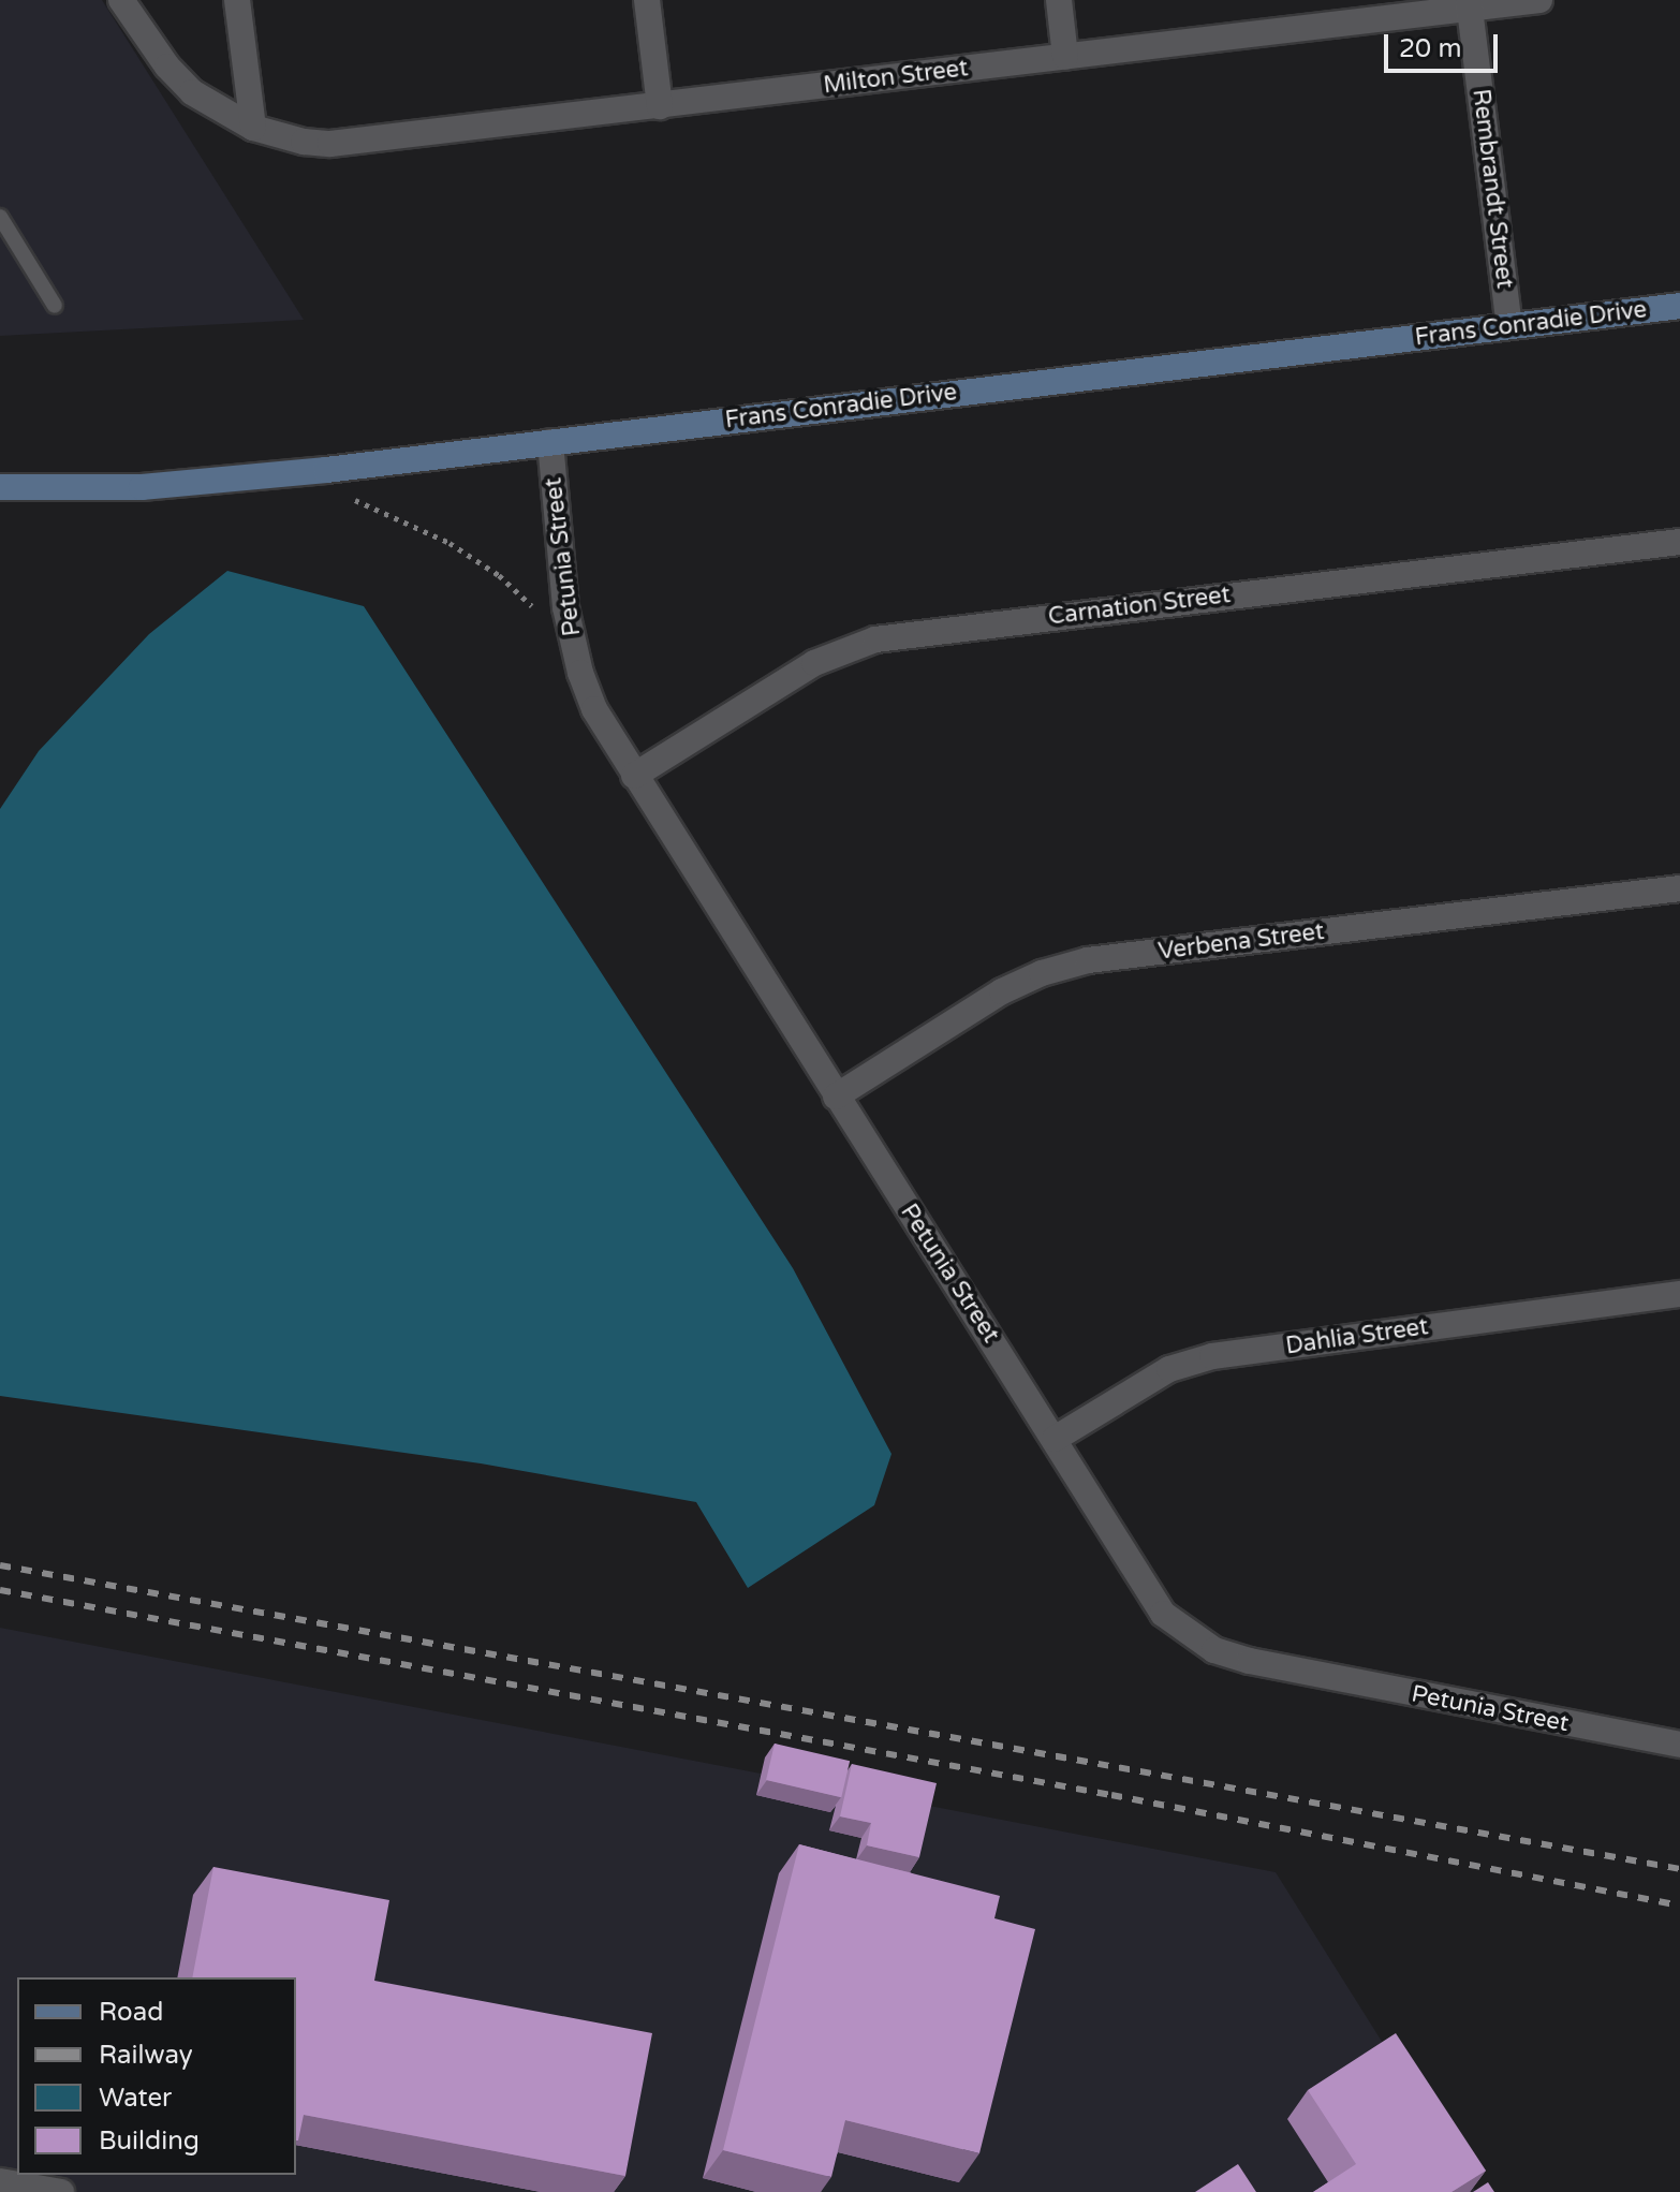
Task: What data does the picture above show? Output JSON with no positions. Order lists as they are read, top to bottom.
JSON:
{
  "streets": {
    "street": [
      "Milton Street",
      "Rembrandt Street",
      "Frans Conradie Drive",
      "Petunia Street",
      "Carnation Street",
      "Verbena Street",
      "Dahlia Street"
    ]
  },
  "crossings": [
    ["Milton Street", "Rembrandt Street"],
    ["Rembrandt Street", "Frans Conradie Drive"],
    ["Frans Conradie Drive", "Petunia Street"],
    ["Petunia Street", "Carnation Street"],
    ["Petunia Street", "Verbena Street"],
    ["Petunia Street", "Dahlia Street"]
  ],
  "legend": [
    "Road",
    "Railway",
    "Water",
    "Building"
  ],
  "scale_bar": "20 m"
}
